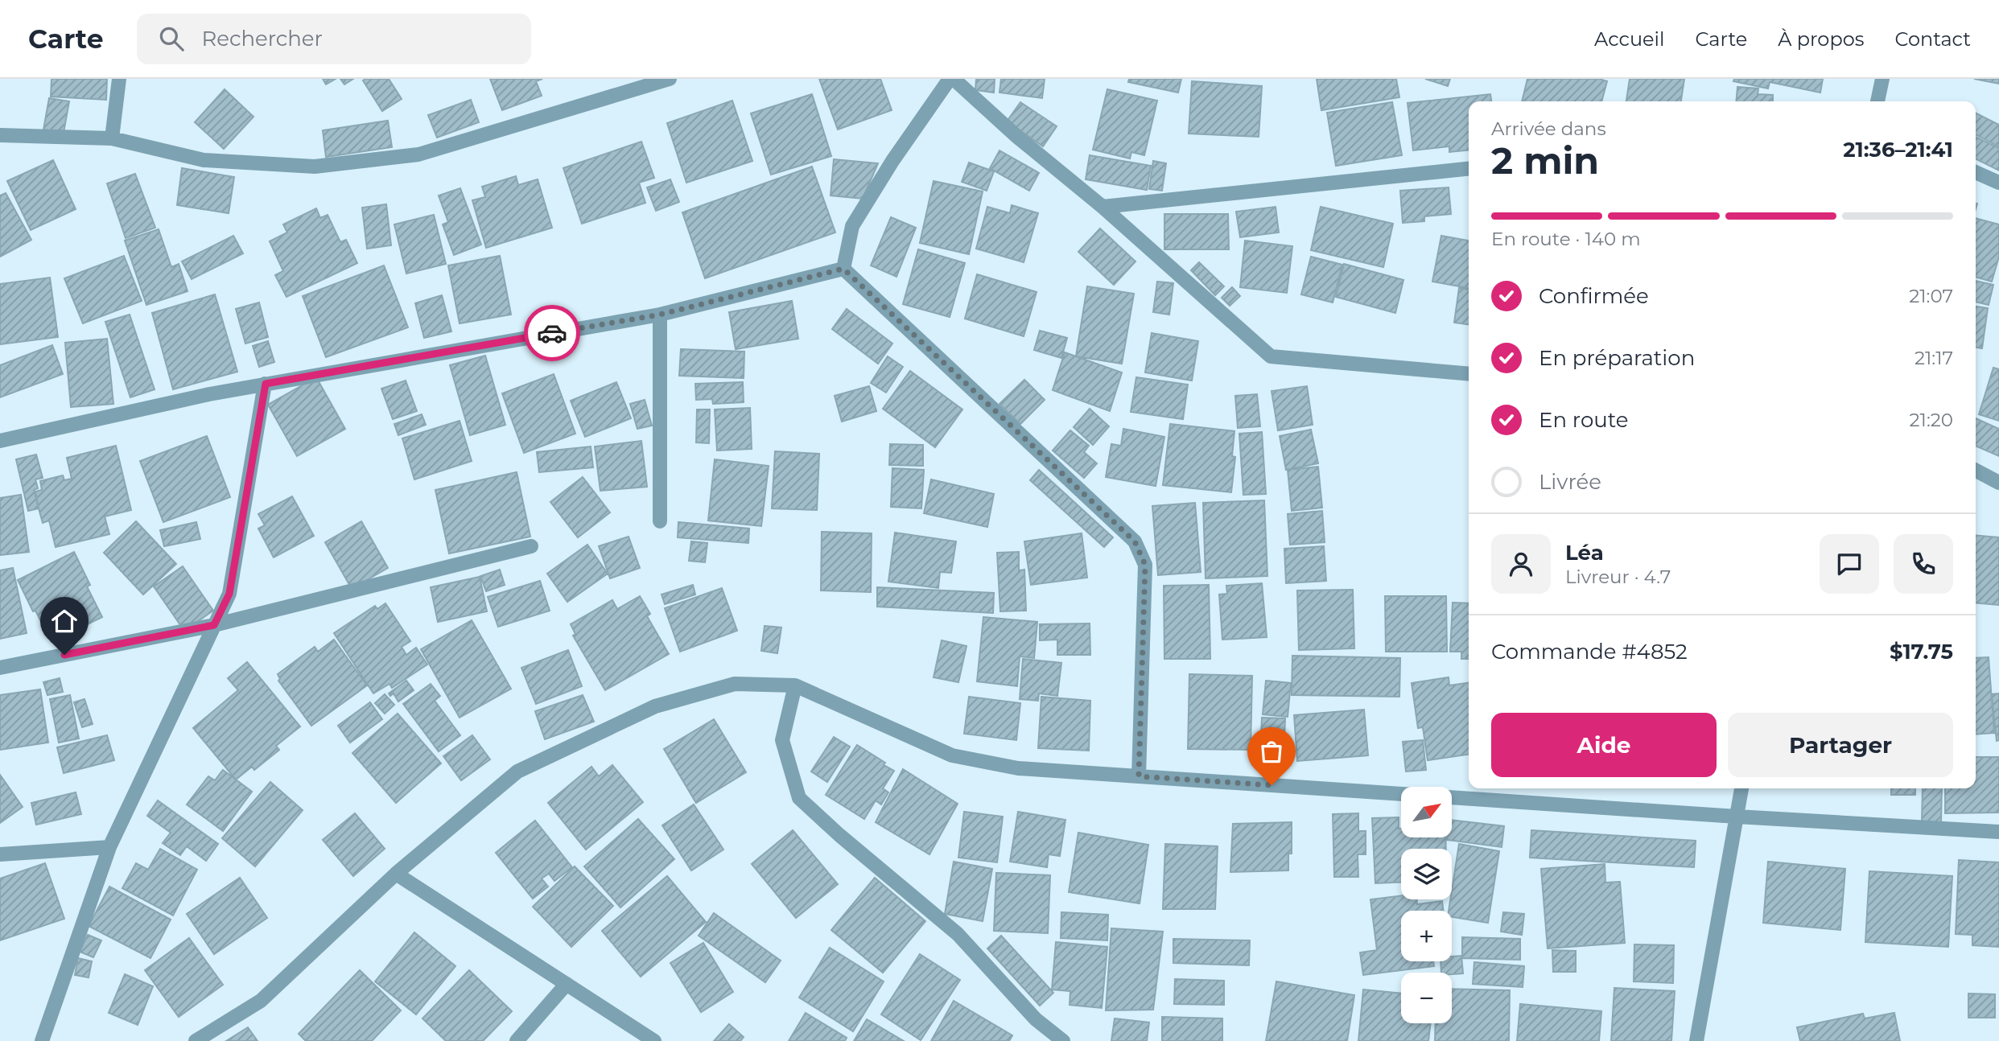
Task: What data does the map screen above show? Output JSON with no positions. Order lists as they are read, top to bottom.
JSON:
{
  "north": "top right",
  "page": {
    "header": "Carte",
    "search": "Rechercher",
    "nav": [
      "Accueil",
      "Carte",
      "À propos",
      "Contact"
    ],
    "heading": ["2 min", "Arrivée dans", "21:36–21:41"],
    "panel": [
      "Léa",
      "Livreur · 4.7",
      "Commande #4852",
      "$17.75"
    ],
    "bar": "En route · 140 m",
    "list": [
      ["Confirmée", "21:07"],
      ["En préparation", "21:17"],
      ["En route", "21:20"],
      "Livrée"
    ],
    "buttons": ["Aide", "Partager"],
    "map_buttons": ["+", "−"]
  }
}
